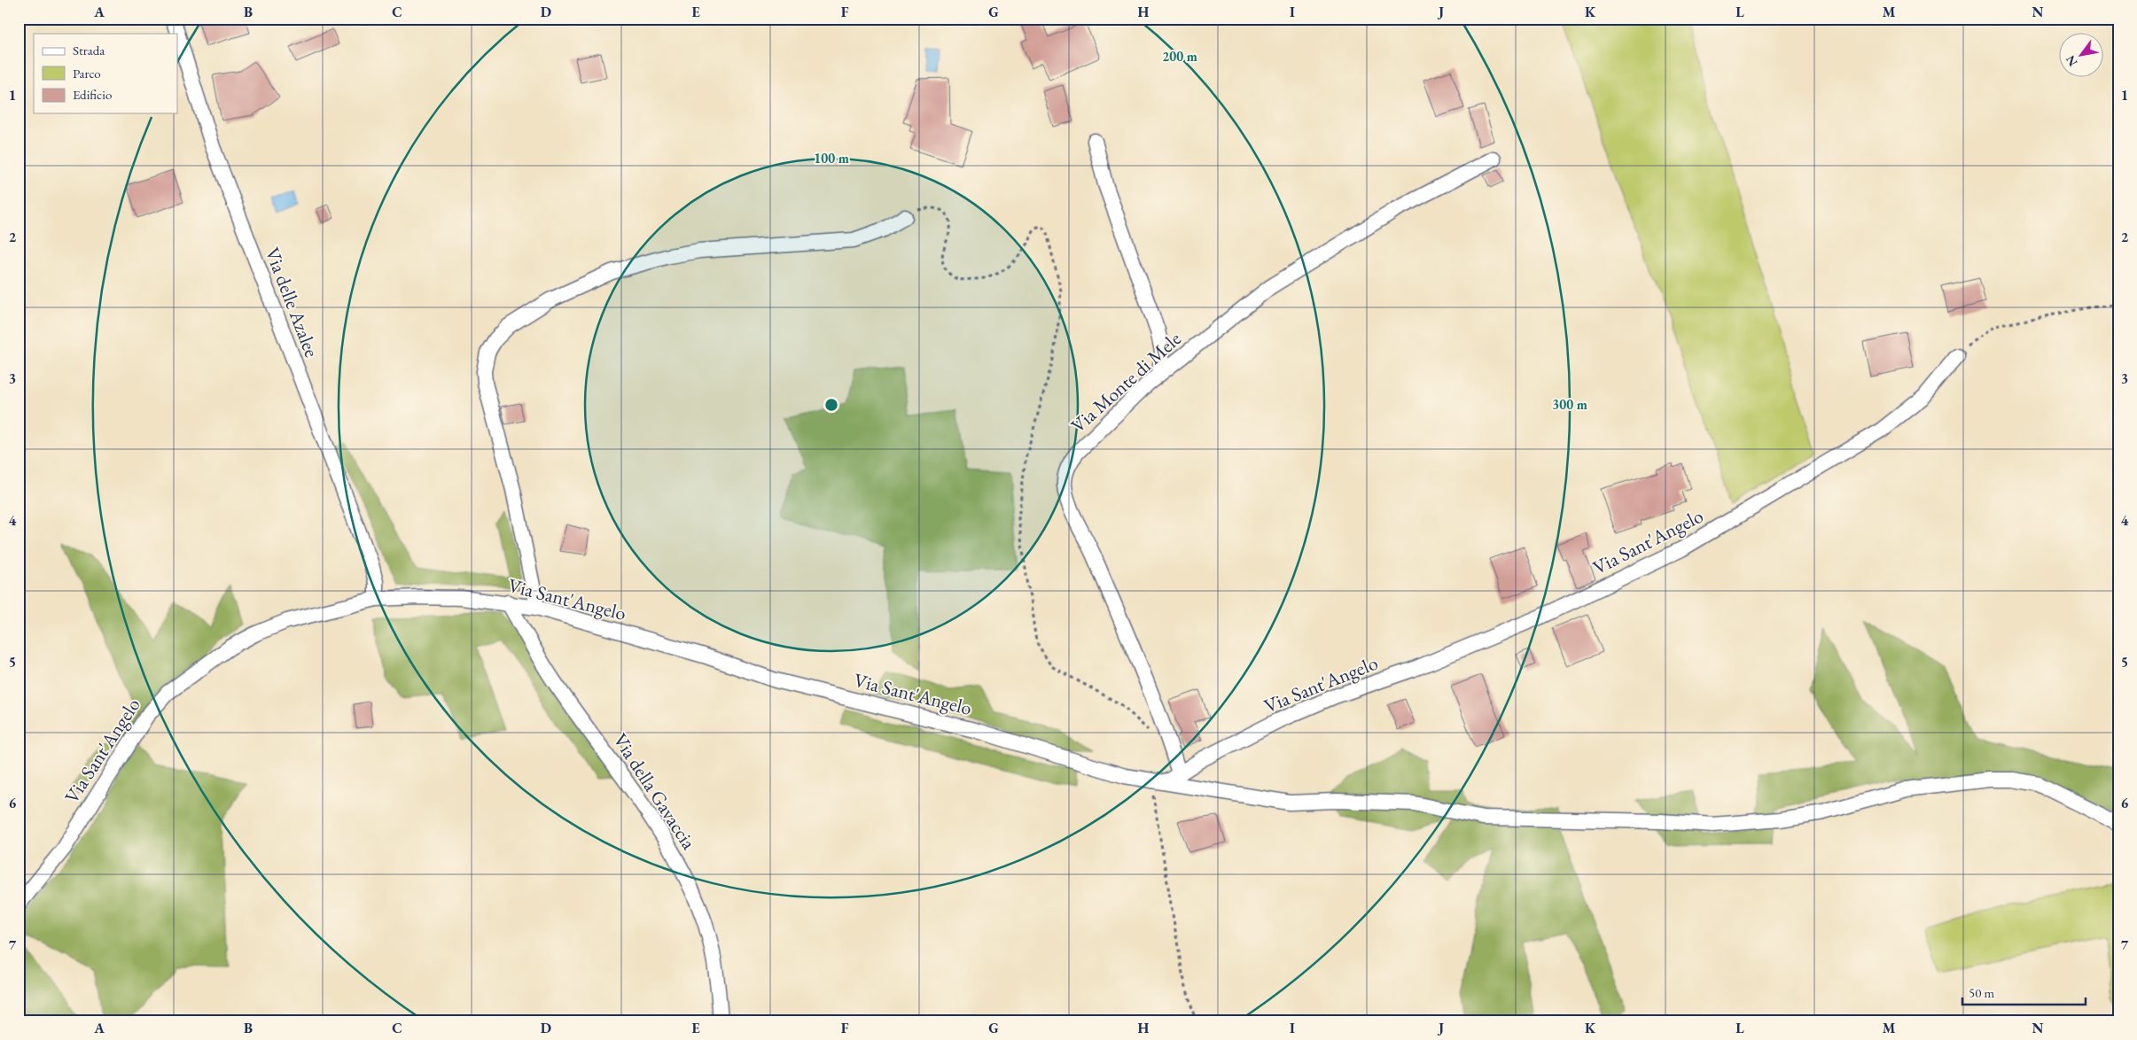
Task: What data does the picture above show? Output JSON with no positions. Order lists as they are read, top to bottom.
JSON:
{
  "streets": {
    "street": [
      "Via delle Azalee",
      "Via Monte di Mele",
      "Via Sant'Angelo",
      "Via della Gavaccia"
    ]
  },
  "crossings": [
    ["Via delle Azalee", "Via Sant'Angelo"],
    ["Via Monte di Mele", "Via Sant'Angelo"],
    ["Via Sant'Angelo", "Via della Gavaccia"]
  ],
  "legend": ["Strada", "Parco", "Edificio"],
  "scale_bar": "50 m",
  "north": "bottom left",
  "grid": {
    "columns": [
      "A",
      "B",
      "C",
      "D",
      "E",
      "F",
      "G",
      "H",
      "I",
      "J",
      "K",
      "L",
      "M",
      "N"
    ],
    "rows": [
      "1",
      "2",
      "3",
      "4",
      "5",
      "6",
      "7"
    ]
  },
  "rings": ["200 m", "100 m", "300 m"]
}
